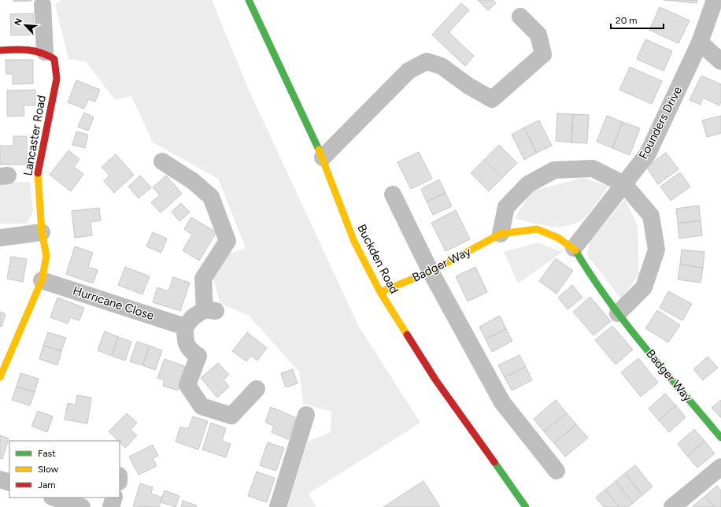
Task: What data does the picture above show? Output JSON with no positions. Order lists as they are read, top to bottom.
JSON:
{
  "streets": {
    "street": [
      "Founders Drive",
      "Lancaster Road",
      "Buckden Road",
      "Badger Way",
      "Hurricane Close"
    ]
  },
  "crossings": [
    ["Founders Drive", "Badger Way"],
    ["Lancaster Road", "Hurricane Close"],
    ["Buckden Road", "Badger Way"]
  ],
  "legend": ["Fast", "Slow", "Jam"],
  "scale_bar": "20 m",
  "north": "top left"
}
